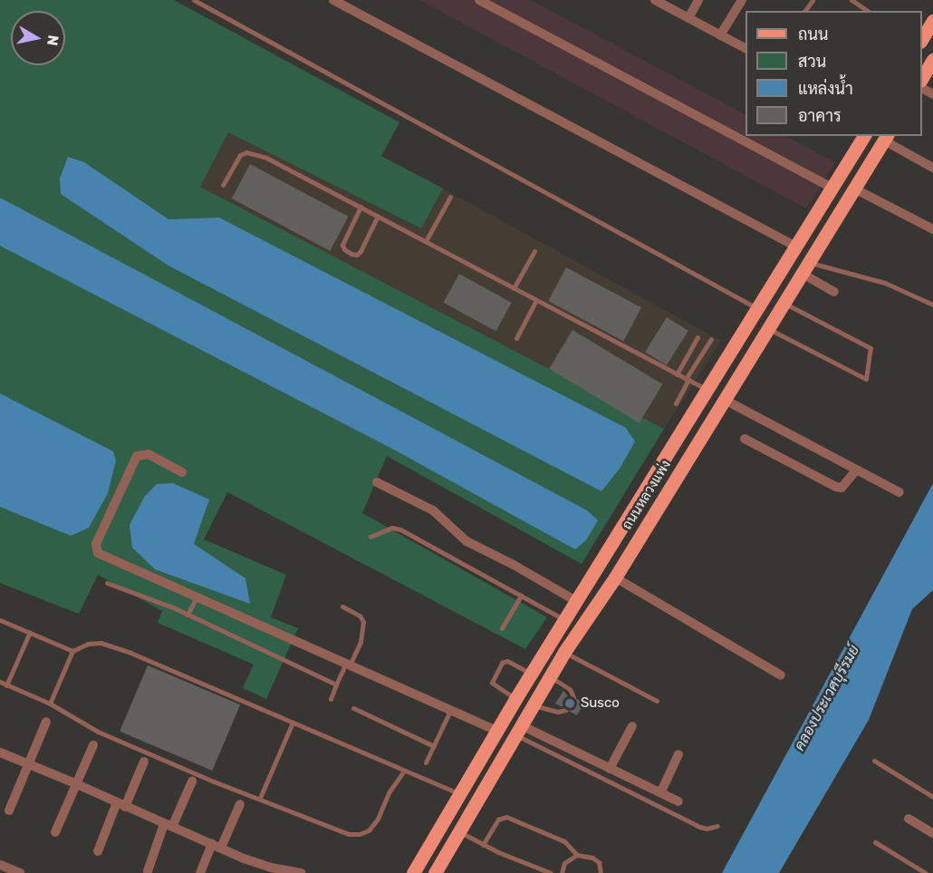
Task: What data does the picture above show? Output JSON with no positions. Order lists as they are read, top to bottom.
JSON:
{
  "streets": {
    "main road": ["ถนนหลวงแพ่ง"]
  },
  "water": ["คลองประเวศบุรีรมย์"],
  "places": ["Susco"],
  "legend": [
    "ถนน",
    "สวน",
    "แหล่งน้ำ",
    "อาคาร"
  ],
  "north": "right"
}
